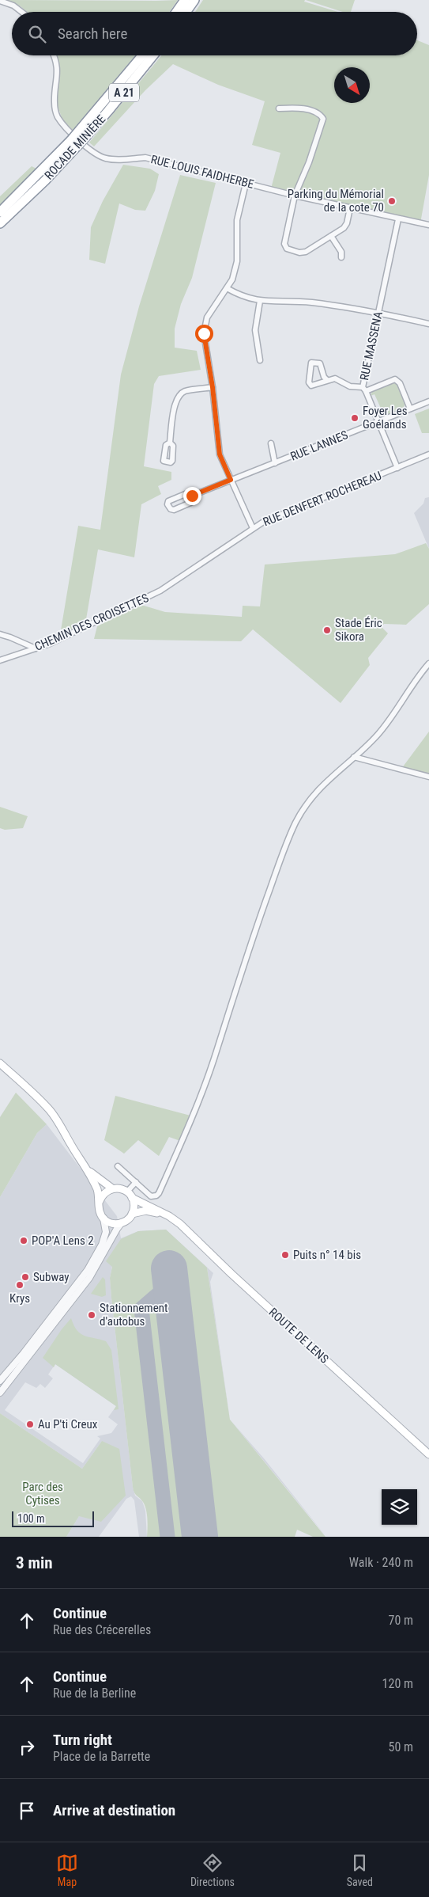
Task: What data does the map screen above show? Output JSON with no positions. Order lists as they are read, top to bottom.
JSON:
{
  "streets": {
    "highway": ["A 21", "ROCADE MINIÈRE"],
    "main road": ["ROUTE DE LENS"],
    "street": [
      "RUE LOUIS FAIDHERBE",
      "RUE MASSENA",
      "RUE LANNES",
      "RUE DENFERT ROCHEREAU",
      "CHEMIN DES CROISETTES"
    ]
  },
  "crossings": [
    ["RUE LOUIS FAIDHERBE", "RUE MASSENA"],
    ["RUE MASSENA", "RUE LANNES"],
    ["RUE MASSENA", "RUE DENFERT ROCHEREAU"],
    ["RUE DENFERT ROCHEREAU", "CHEMIN DES CROISETTES"]
  ],
  "parks": ["Parc des Cytises"],
  "places": [
    "Parking du Mémorial de la cote 70",
    "Foyer Les Goélands",
    "Stade Éric Sikora",
    "POP'A Lens 2",
    "Puits n° 14 bis",
    "Subway",
    "Krys",
    "Stationnement d'autobus",
    "Au P'ti Creux"
  ],
  "scale_bar": "100 m",
  "north": "bottom right",
  "page": {
    "search": "Search here",
    "scale": "100 m",
    "heading": ["3 min", "Walk · 240 m"],
    "list": [
      ["Continue", "Rue des Crécerelles", "70 m"],
      ["Continue", "Rue de la Berline", "120 m"],
      ["Turn right", "Place de la Barrette", "50 m"],
      "Arrive at destination"
    ],
    "nav": ["Map", "Directions", "Saved"]
  }
}
